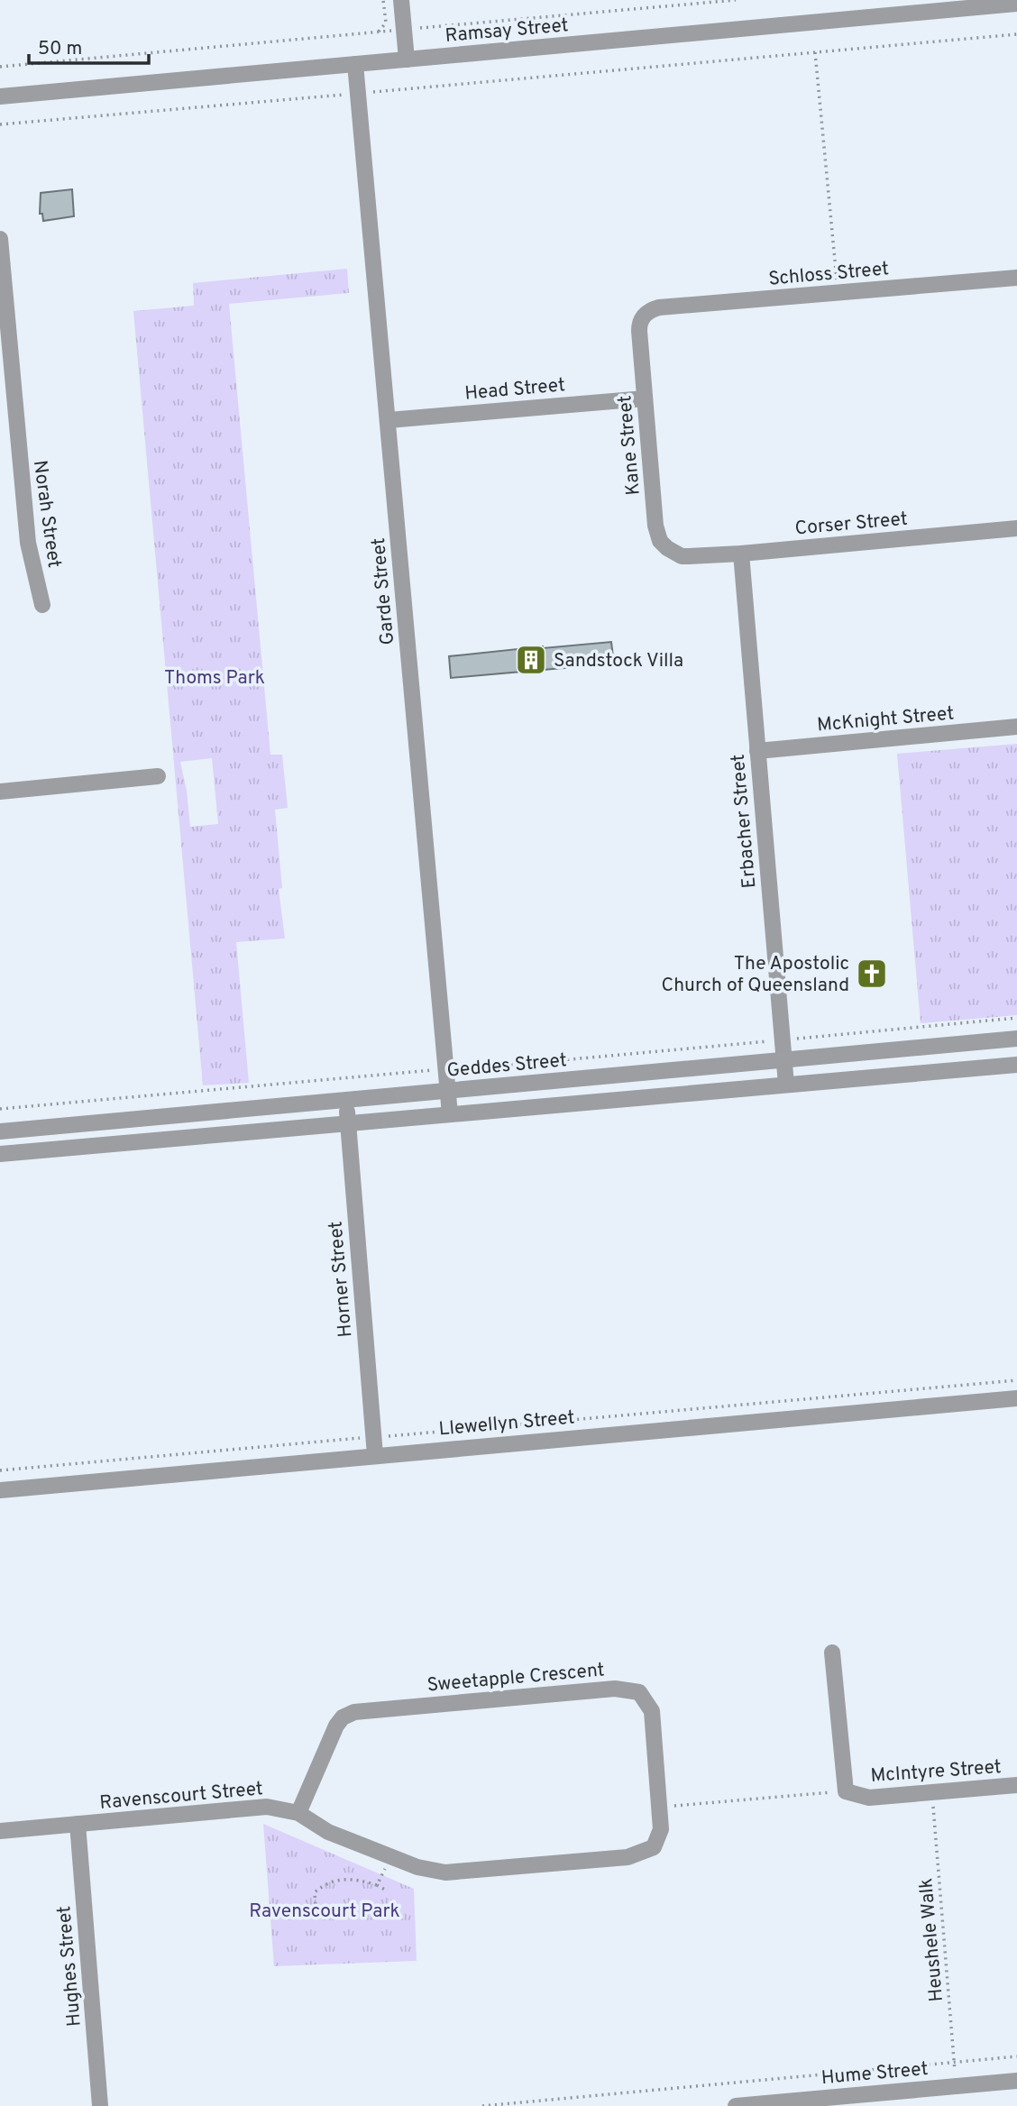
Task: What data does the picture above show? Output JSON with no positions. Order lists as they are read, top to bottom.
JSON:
{
  "streets": {
    "street": [
      "Ramsay Street",
      "Schloss Street",
      "Head Street",
      "Kane Street",
      "Norah Street",
      "Corser Street",
      "Garde Street",
      "McKnight Street",
      "Erbacher Street",
      "Geddes Street",
      "Horner Street",
      "Llewellyn Street",
      "Sweetapple Crescent",
      "McIntyre Street",
      "Ravenscourt Street",
      "Hughes Street",
      "Hume Street"
    ],
    "path": ["Heushele Walk"]
  },
  "crossings": [
    ["Ramsay Street", "Garde Street"],
    ["Schloss Street", "Kane Street"],
    ["Head Street", "Kane Street"],
    ["Head Street", "Garde Street"],
    ["Kane Street", "Corser Street"],
    ["Corser Street", "Erbacher Street"],
    ["Garde Street", "Geddes Street"],
    ["McKnight Street", "Erbacher Street"],
    ["Erbacher Street", "Geddes Street"],
    ["Geddes Street", "Horner Street"],
    ["Horner Street", "Llewellyn Street"],
    ["Sweetapple Crescent", "Ravenscourt Street"],
    ["McIntyre Street", "Heushele Walk"],
    ["Ravenscourt Street", "Hughes Street"],
    ["Heushele Walk", "Hume Street"]
  ],
  "parks": ["Thoms Park", "Ravenscourt Park"],
  "places": {
    "building": ["Sandstock Villa"],
    "church": ["The Apostolic Church of Queensland"]
  },
  "scale_bar": "50 m"
}
